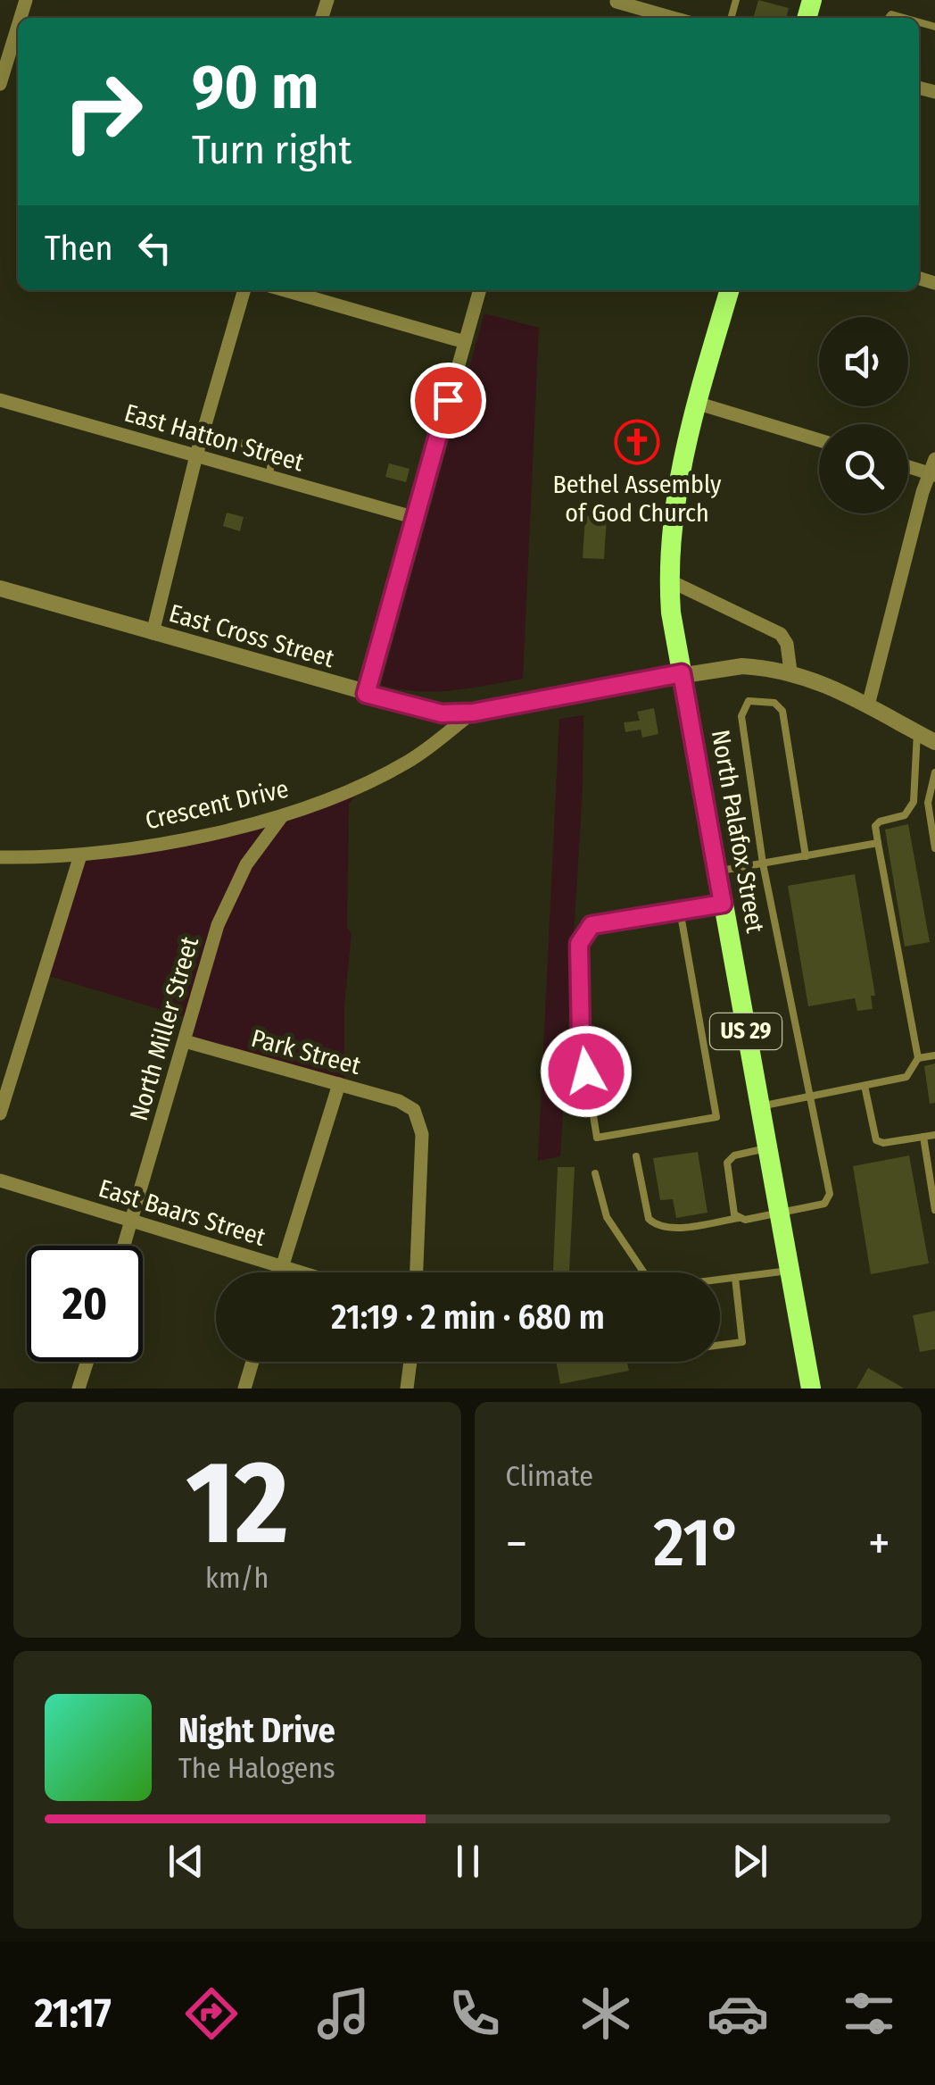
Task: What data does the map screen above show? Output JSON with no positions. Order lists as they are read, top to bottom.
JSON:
{
  "streets": {
    "main road": ["North Palafox Street", "US 29"],
    "street": [
      "East Hatton Street",
      "East Cross Street",
      "Crescent Drive",
      "North Miller Street",
      "Park Street",
      "East Baars Street"
    ]
  },
  "crossings": [
    ["East Cross Street", "Crescent Drive"],
    ["East Cross Street", "North Palafox Street"],
    ["Crescent Drive", "North Miller Street"],
    ["North Miller Street", "Park Street"],
    ["North Miller Street", "East Baars Street"]
  ],
  "places": {
    "church": ["Bethel Assembly of God Church"]
  },
  "page": {
    "turn": ["90 m", "Turn right"],
    "then": "Then",
    "limit": "20",
    "trip": "21:19 · 2 min · 680 m",
    "tile": [
      ["12", "km/h"],
      "Climate"
    ],
    "heat": ["−", "21°", "+"],
    "song": ["Night Drive", "The Halogens"],
    "tabs": "21:17"
  }
}
